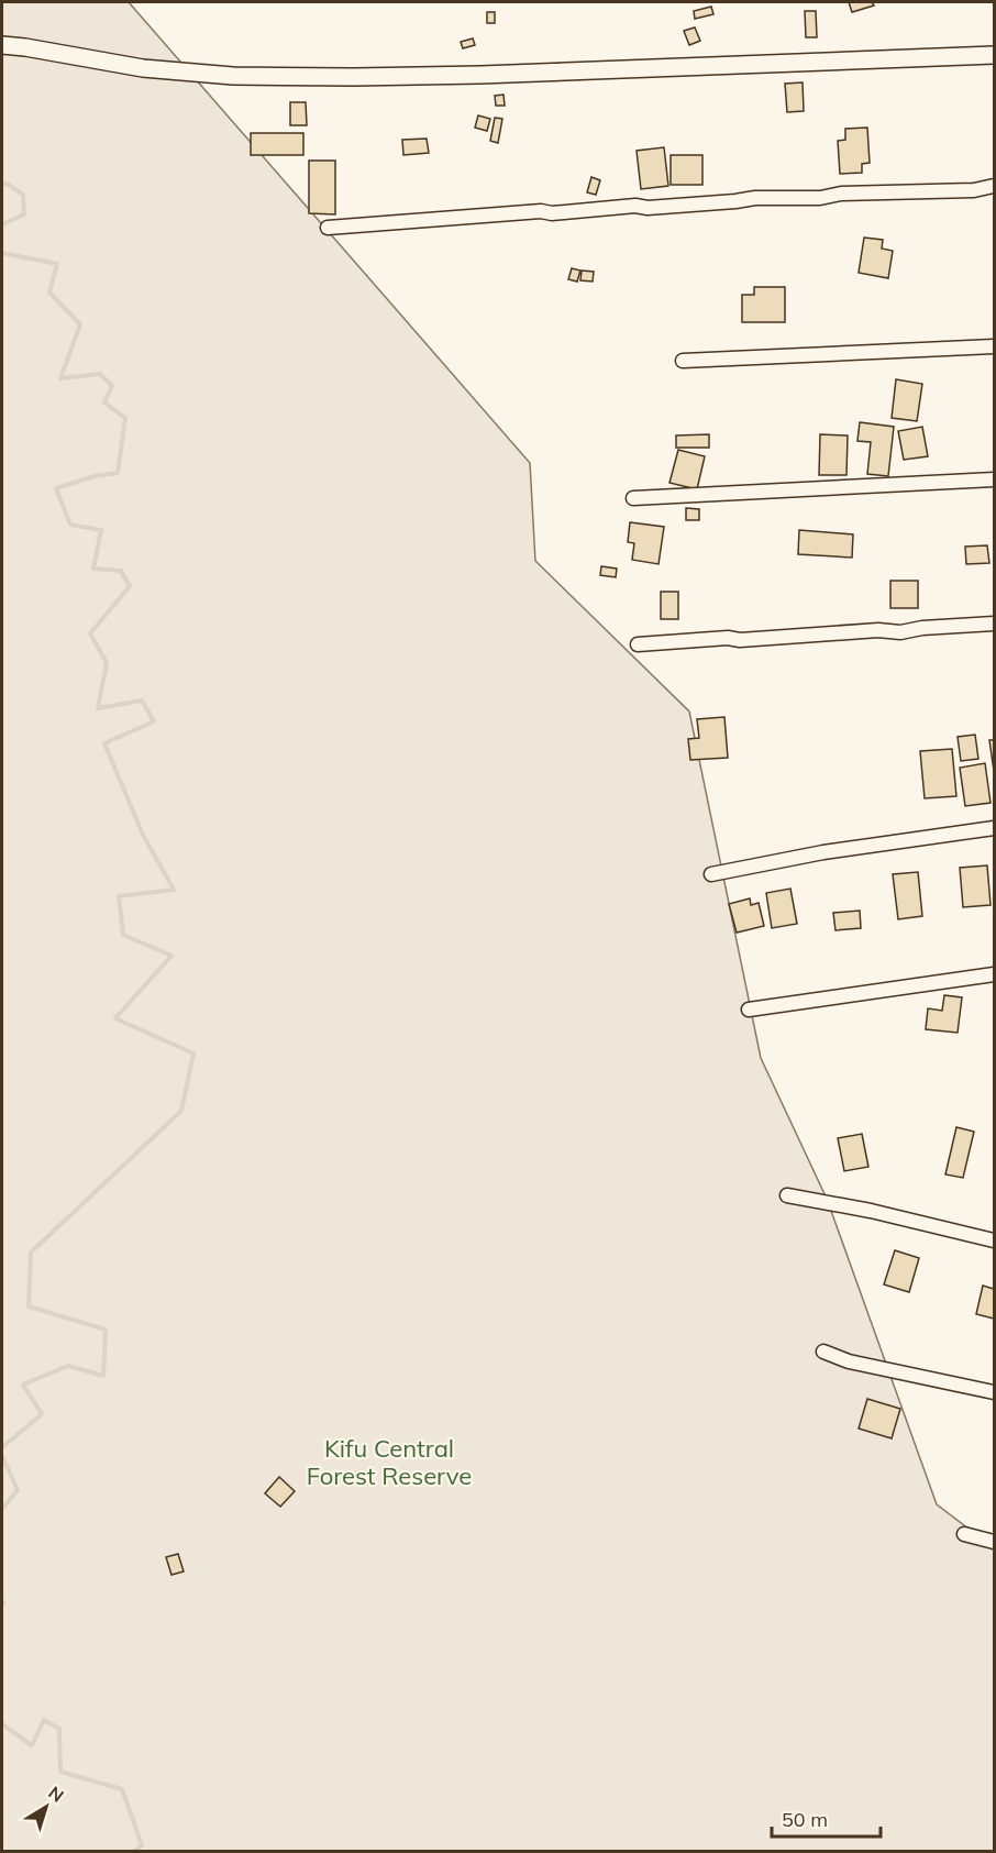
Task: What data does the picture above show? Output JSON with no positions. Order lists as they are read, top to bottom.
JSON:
{
  "parks": ["Kifu Central Forest Reserve"],
  "scale_bar": "50 m",
  "north": "top right"
}
